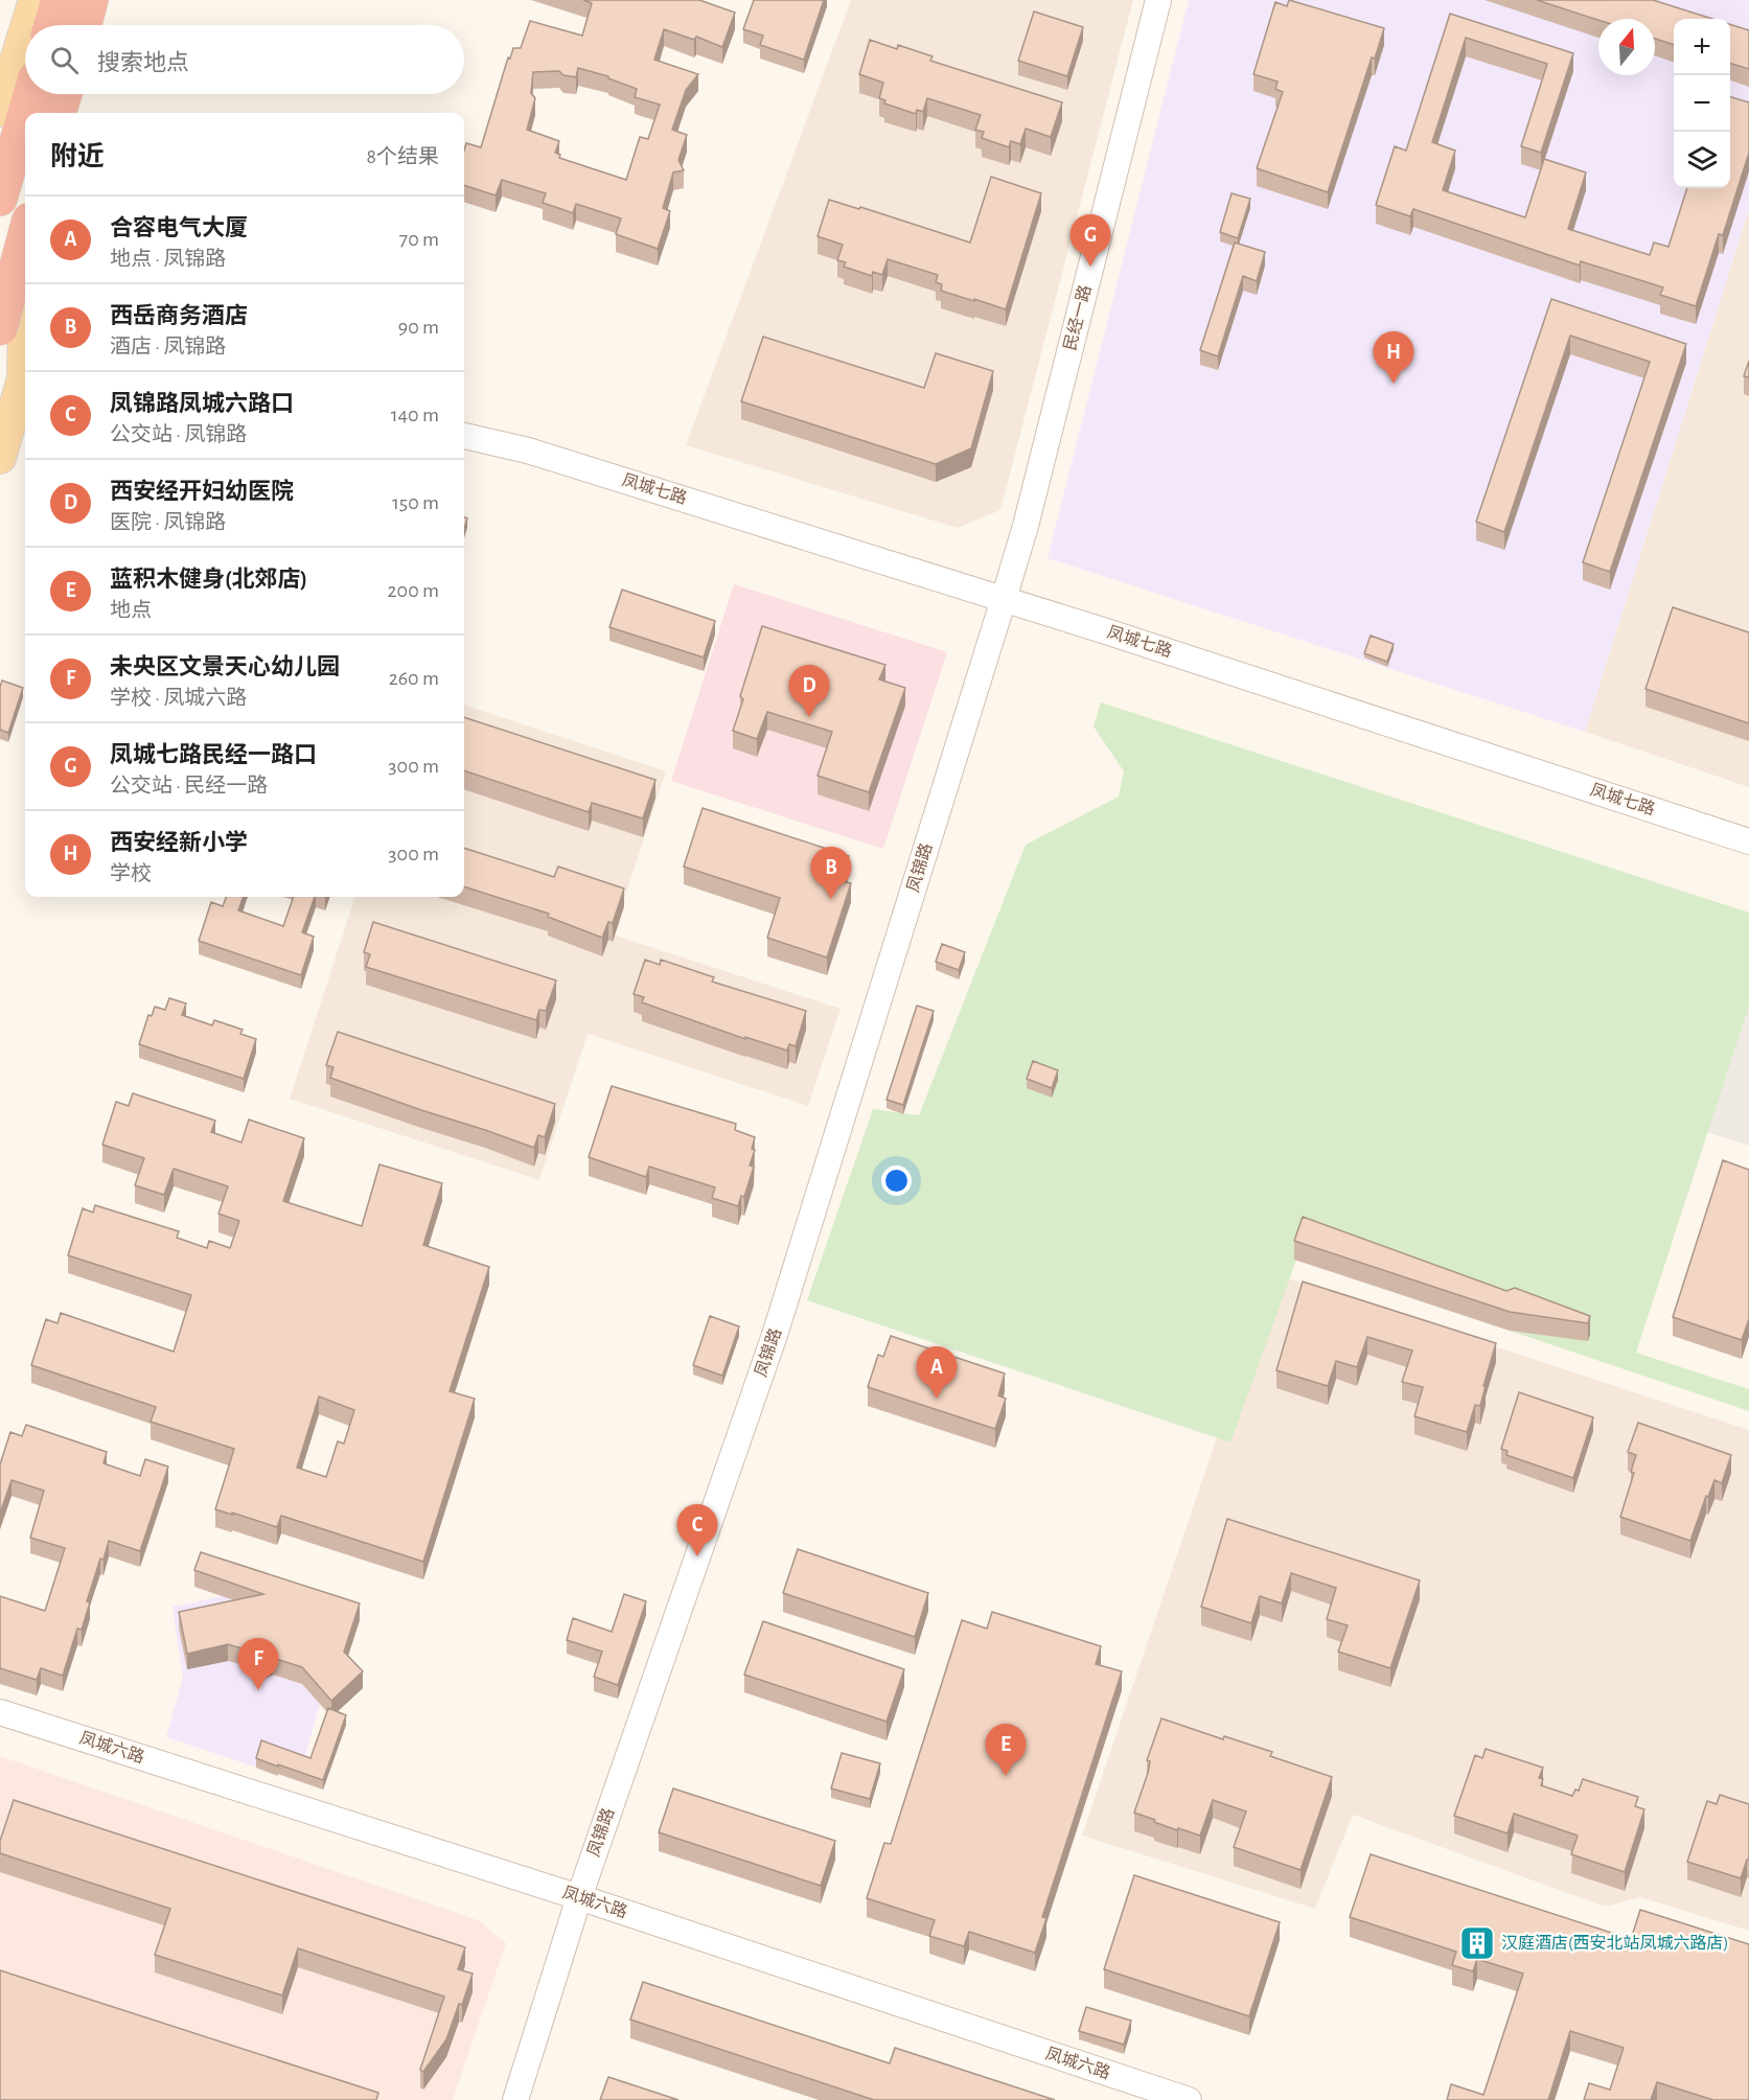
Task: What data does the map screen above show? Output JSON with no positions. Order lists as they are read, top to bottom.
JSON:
{
  "streets": {
    "street": [
      "民经一路",
      "凤城七路",
      "凤锦路",
      "凤城六路"
    ]
  },
  "crossings": [
    ["民经一路", "凤城七路"],
    ["民经一路", "凤锦路"],
    ["凤城七路", "凤锦路"],
    ["凤锦路", "凤城六路"]
  ],
  "places": {
    "building": ["汉庭酒店(西安北站凤城六路店)"]
  },
  "north": "top",
  "page": {
    "map_buttons": ["+", "−"],
    "search": "搜索地点",
    "heading": ["附近", "8个结果"],
    "list": [
      {
        "mark": "A",
        "name": "合容电气大厦",
        "note": "地点 · 凤锦路",
        "value": "70 m"
      },
      {
        "mark": "B",
        "name": "西岳商务酒店",
        "note": "酒店 · 凤锦路",
        "value": "90 m"
      },
      {
        "mark": "C",
        "name": "凤锦路凤城六路口",
        "note": "公交站 · 凤锦路",
        "value": "140 m"
      },
      {
        "mark": "D",
        "name": "西安经开妇幼医院",
        "note": "医院 · 凤锦路",
        "value": "150 m"
      },
      {
        "mark": "E",
        "name": "蓝积木健身(北郊店)",
        "note": "地点",
        "value": "200 m"
      },
      {
        "mark": "F",
        "name": "未央区文景天心幼儿园",
        "note": "学校 · 凤城六路",
        "value": "260 m"
      },
      {
        "mark": "G",
        "name": "凤城七路民经一路口",
        "note": "公交站 · 民经一路",
        "value": "300 m"
      },
      {
        "mark": "H",
        "name": "西安经新小学",
        "note": "学校",
        "value": "300 m"
      }
    ],
    "pins": [
      "G",
      "H",
      "D",
      "B",
      "A",
      "C",
      "F",
      "E"
    ]
  }
}
